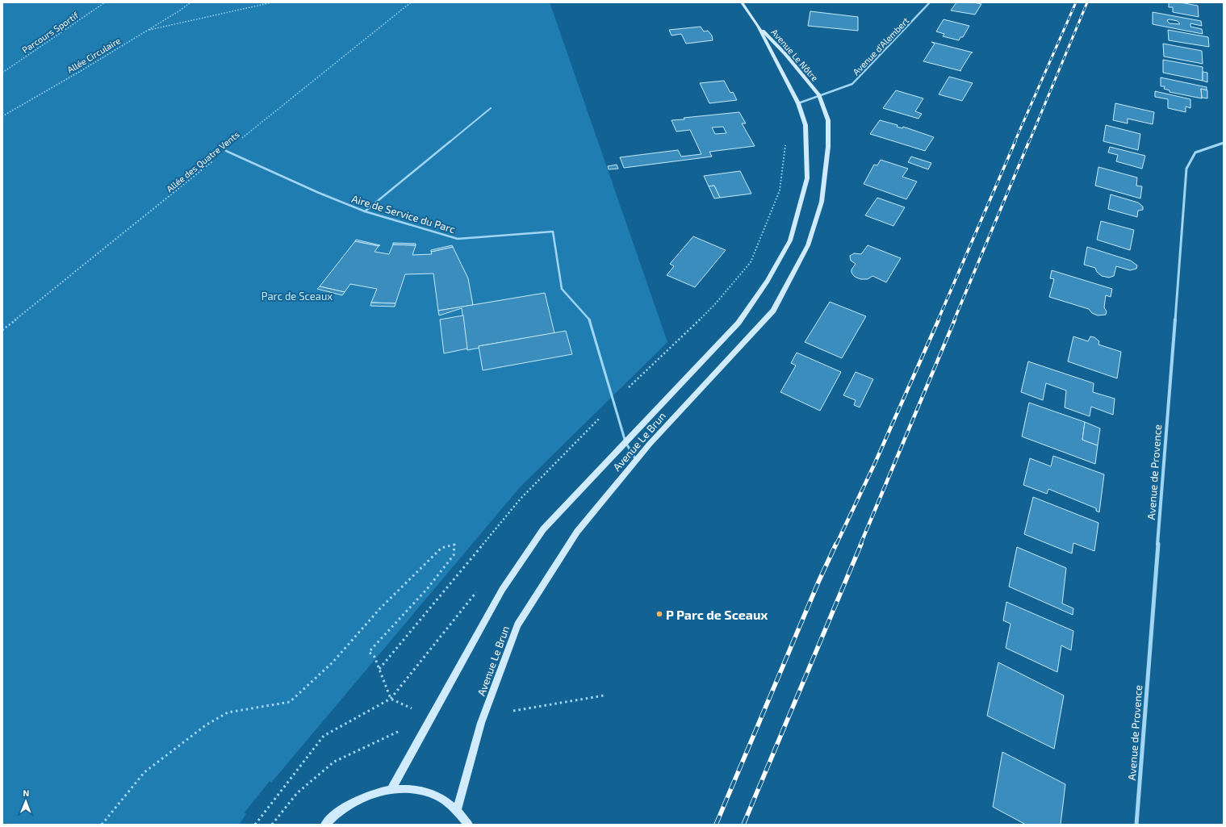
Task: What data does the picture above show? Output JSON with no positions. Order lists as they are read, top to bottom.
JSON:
{
  "streets": {
    "main road": ["Avenue Le Nôtre", "Avenue Le Brun"],
    "street": ["Avenue d'Alembert", "Avenue de Provence"],
    "lane": ["Aire de Service du Parc"],
    "path": ["Parcours Sportif", "Allée Circulaire", "Allée des Quatre Vents"]
  },
  "crossings": [
    ["Avenue d'Alembert", "Avenue Le Nôtre"],
    ["Avenue d'Alembert", "Avenue Le Brun"],
    ["Avenue Le Nôtre", "Avenue Le Brun"],
    ["Allée des Quatre Vents", "Aire de Service du Parc"],
    ["Aire de Service du Parc", "Avenue Le Brun"]
  ],
  "parks": ["Parc de Sceaux"],
  "places": ["P Parc de Sceaux"],
  "north": "top"
}
